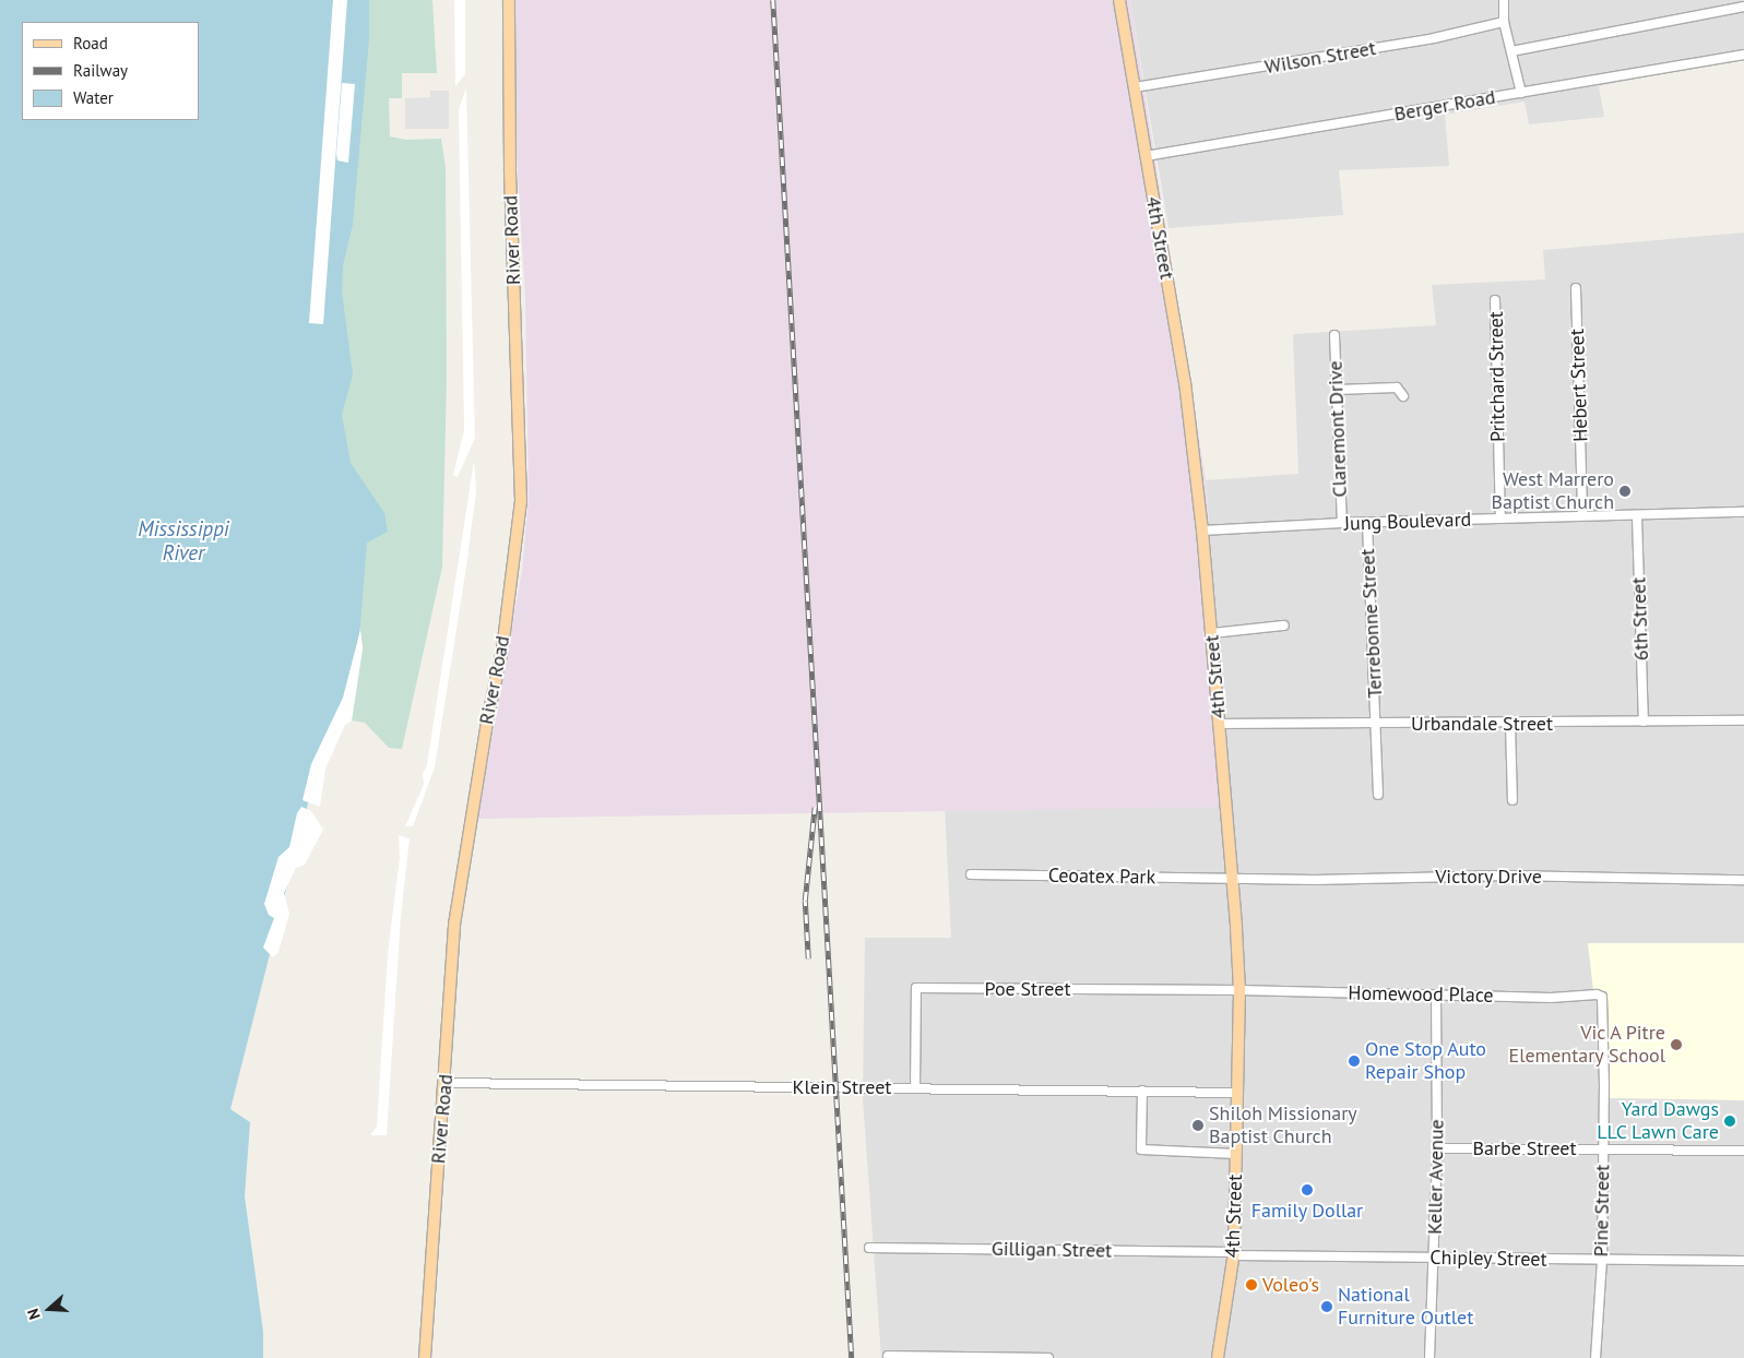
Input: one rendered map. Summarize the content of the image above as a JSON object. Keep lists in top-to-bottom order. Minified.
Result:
{"streets":{"main road":["4th Street","River Road"],"street":["Wilson Street","Berger Road","Pritchard Street","Hebert Street","Claremont Drive","Jung Boulevard","6th Street","Terrebonne Street","Urbandale Street","Ceoatex Park","Victory Drive","Poe Street","Homewood Place","Klein Street","Barbe Street","Keller Avenue","Pine Street","Gilligan Street","Chipley Street"]},"crossings":[["Wilson Street","4th Street"],["Berger Road","4th Street"],["4th Street","Jung Boulevard"],["4th Street","Urbandale Street"],["4th Street","Ceoatex Park"],["4th Street","Victory Drive"],["4th Street","Poe Street"],["4th Street","Homewood Place"],["4th Street","Klein Street"],["4th Street","Gilligan Street"],["4th Street","Chipley Street"],["River Road","Klein Street"],["Pritchard Street","Jung Boulevard"],["Hebert Street","Jung Boulevard"],["Claremont Drive","Jung Boulevard"],["Jung Boulevard","6th Street"],["Jung Boulevard","Terrebonne Street"],["6th Street","Urbandale Street"],["Terrebonne Street","Urbandale Street"],["Ceoatex Park","Victory Drive"],["Poe Street","Homewood Place"],["Poe Street","Klein Street"],["Homewood Place","Keller Avenue"],["Homewood Place","Pine Street"],["Barbe Street","Keller Avenue"],["Barbe Street","Pine Street"],["Keller Avenue","Chipley Street"],["Pine Street","Chipley Street"],["Gilligan Street","Chipley Street"]],"water":["Mississippi River"],"places":["West Marrero Baptist Church","Vic A Pitre Elementary School","One Stop Auto Repair Shop","Yard Dawgs LLC Lawn Care","Shiloh Missionary Baptist Church","Family Dollar","Voleo's","National Furniture Outlet"],"legend":["Road","Railway","Water"],"north":"left"}
